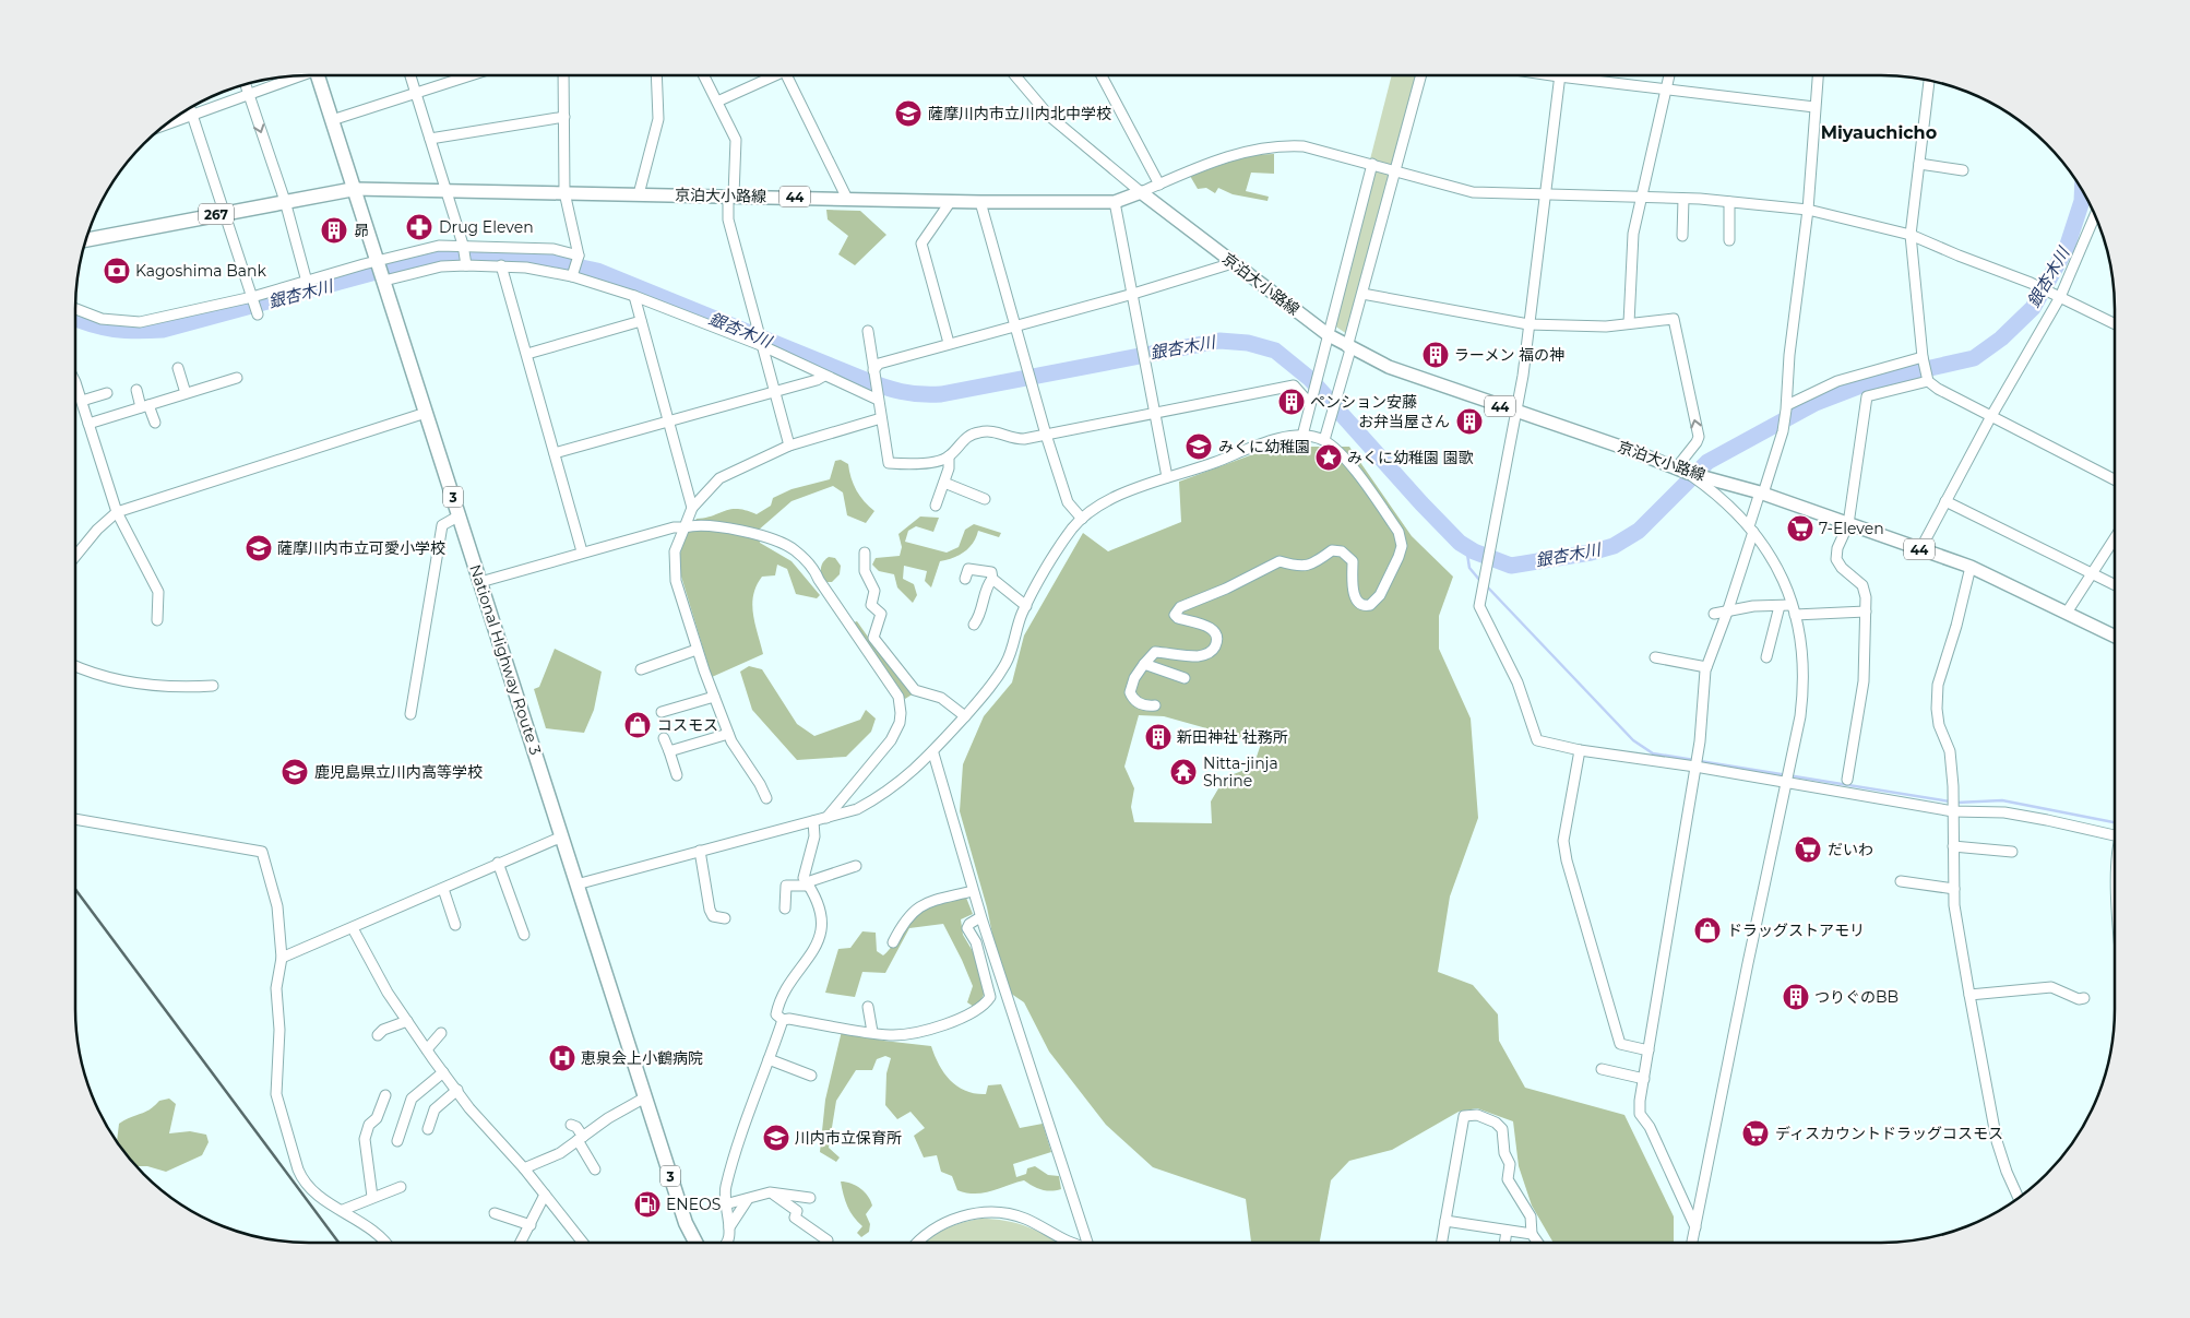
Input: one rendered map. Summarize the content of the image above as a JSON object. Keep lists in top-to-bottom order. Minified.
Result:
{"streets":{"highway":["267","3","National Highway Route 3"],"main road":["京泊大小路線","44"]},"crossings":[["京泊大小路線","267"],["京泊大小路線","National Highway Route 3"],["267","National Highway Route 3"]],"districts":["Miyauchicho"],"water":["銀杏木川"],"places":{"school or university":["薩摩川内市立川内北中学校","みくに幼稚園","薩摩川内市立可愛小学校","鹿児島県立川内高等学校","川内市立保育所"],"pharmacy":["Drug Eleven"],"building":["昴","ラーメン 福の神","ペンション安藤","お弁当屋さん","新田神社 社務所","つりぐのBB"],"bank":["Kagoshima Bank"],"place":["みくに幼稚園 園歌"],"supermarket":["7-Eleven","だいわ","ディスカウントドラッグコスモス"],"shop":["コスモス","ドラッグストアモリ"],"temple":["Nitta-jinja Shrine"],"hospital":["恵泉会上小鶴病院"],"fuel station":["ENEOS"]}}
